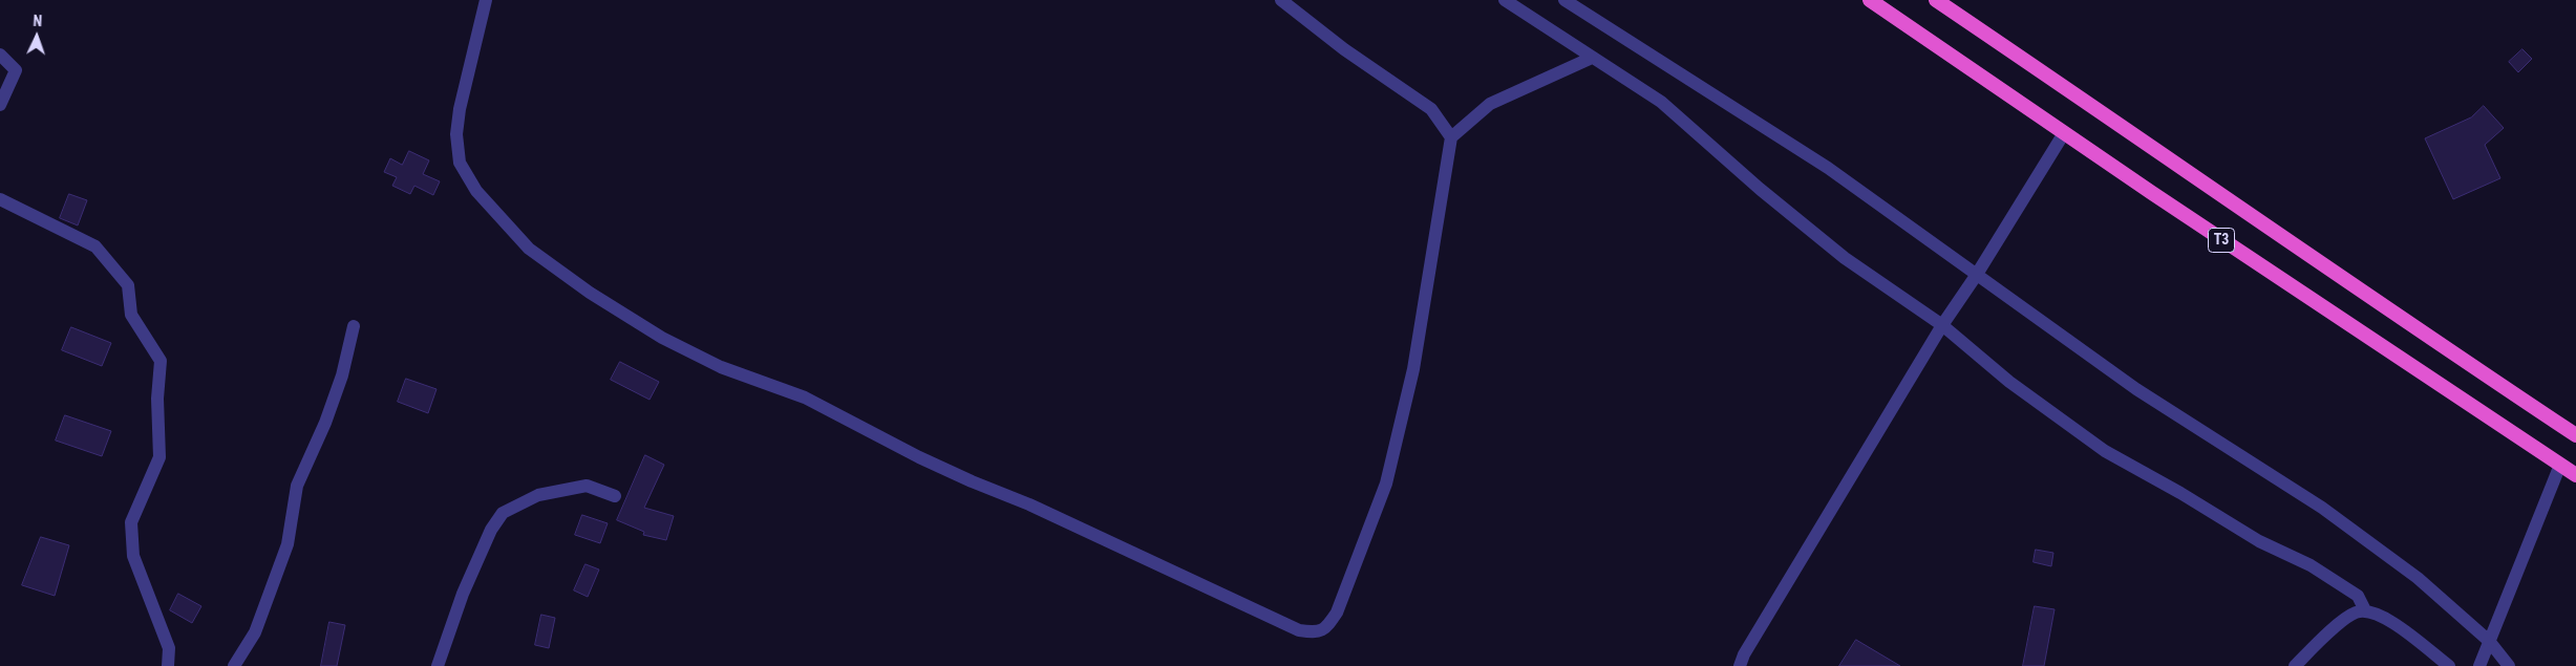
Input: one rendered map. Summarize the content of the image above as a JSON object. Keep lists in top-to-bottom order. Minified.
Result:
{"streets":{"highway":["T3"]},"north":"top"}
